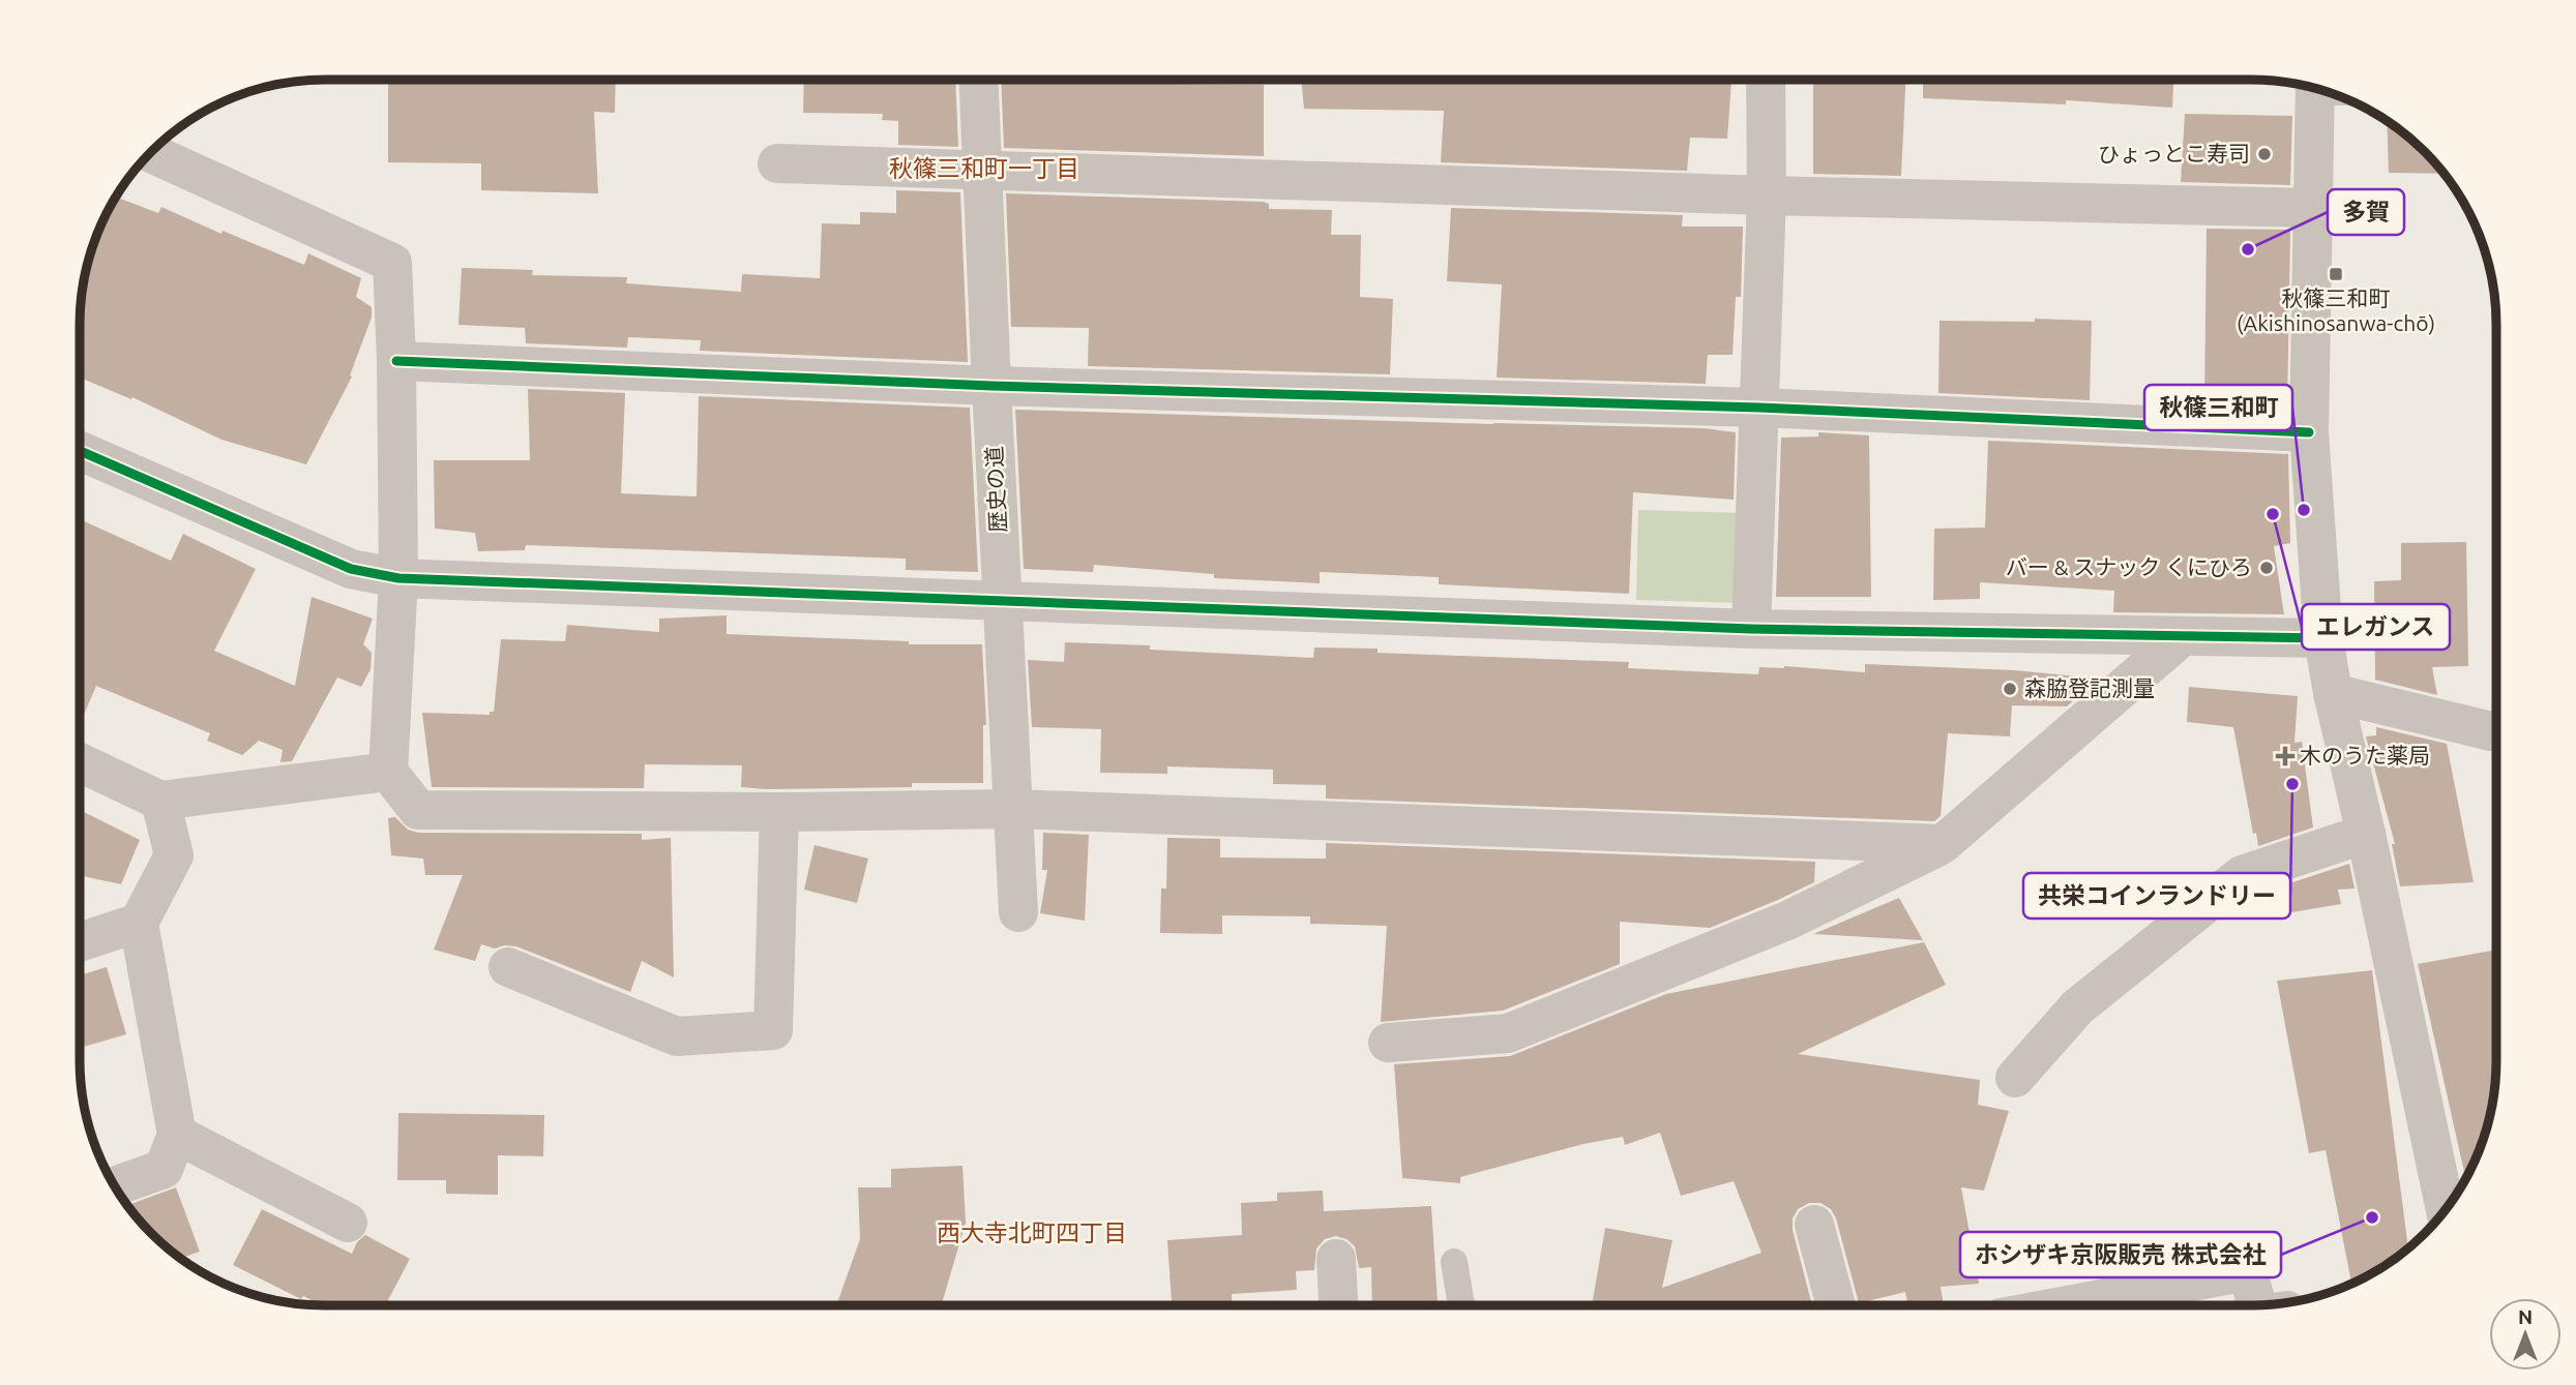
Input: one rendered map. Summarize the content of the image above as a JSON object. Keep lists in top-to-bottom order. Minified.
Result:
{"streets":{"street":["歴史の道"]},"districts":["秋篠三和町一丁目","西大寺北町四丁目"],"places":{"other":["ひょっとこ寿司","多賀","秋篠三和町","エレガンス","バー & スナック くにひろ","森脇登記測量","共栄コインランドリー","ホシザキ京阪販売 株式会社"],"transit":["秋篠三和町 (Akishinosanwa-chō)"],"health":["木のうた薬局"]},"north":"top"}
